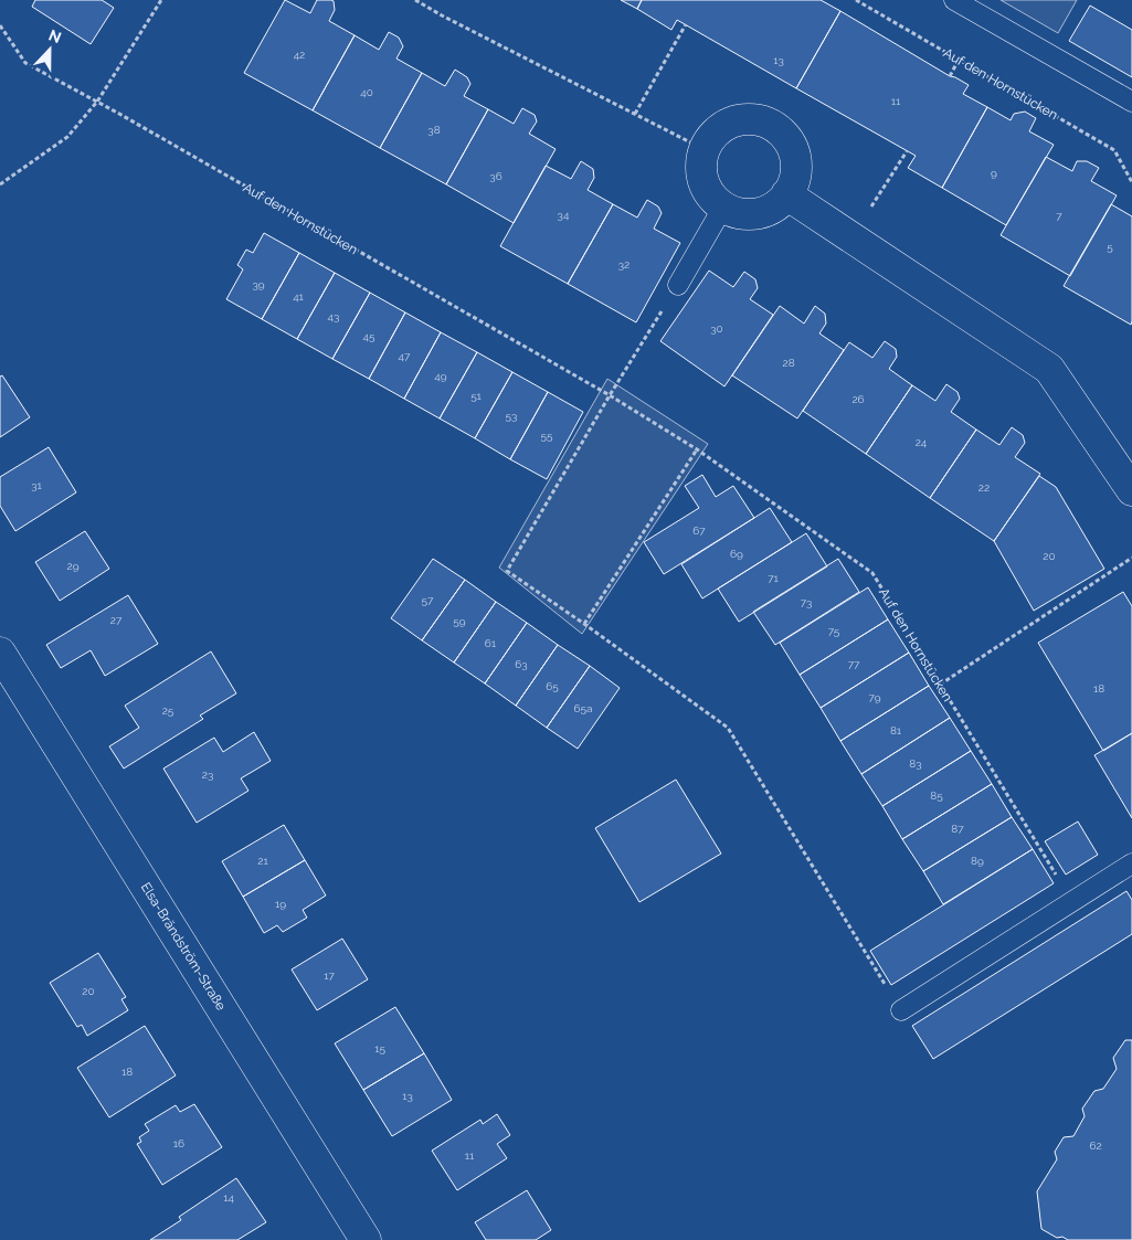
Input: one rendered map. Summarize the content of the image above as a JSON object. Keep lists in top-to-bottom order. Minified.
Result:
{"streets":{"street":["Elsa-Brändström-Straße"],"path":["Auf den Hornstücken"]},"house_numbers":["42","13","40","11","38","9","36","34","7","5","32","39","41","43","30","45","47","28","49","51","26","53","55","24","31","22","67","69","20","29","71","57","73","27","59","75","61","63","77","65","18","79","65a","25","81","83","23","85","87","21","89","19","17","20","15","18","13","16","62","11","14"],"north":"top"}
